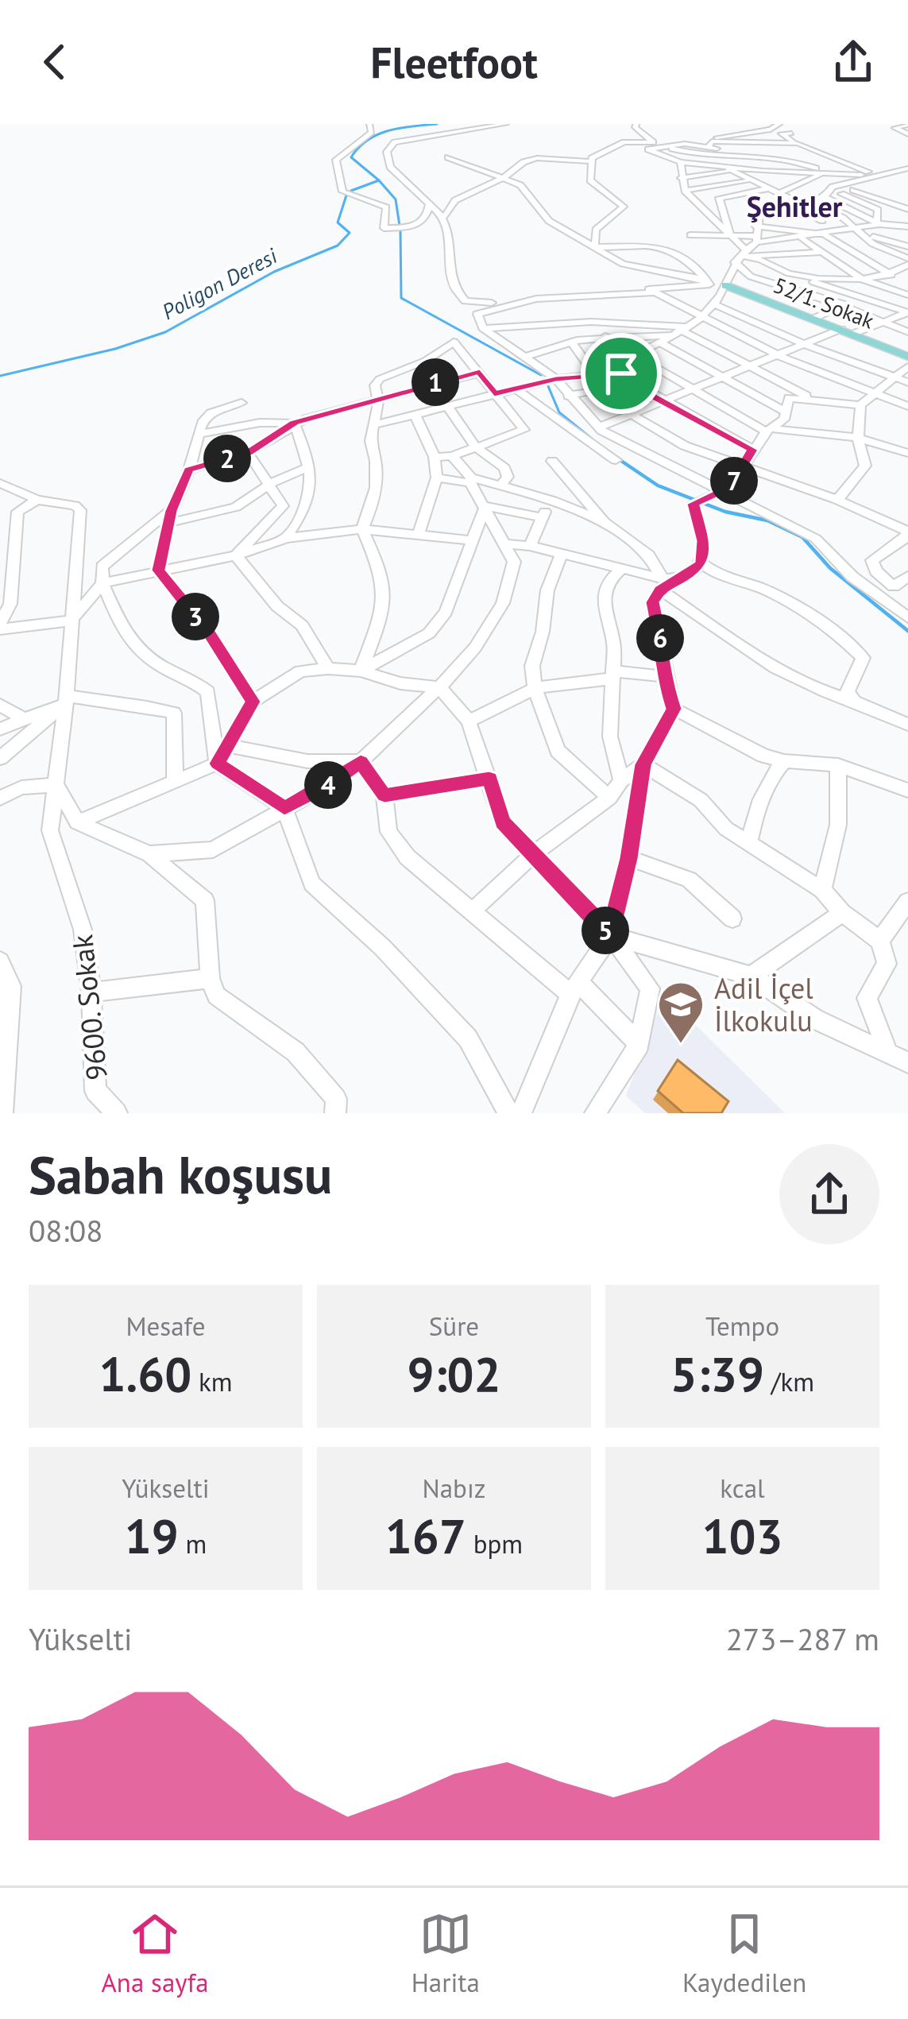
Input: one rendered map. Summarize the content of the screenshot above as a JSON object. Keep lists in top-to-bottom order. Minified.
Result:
{"streets":{"main road":["52/1. Sokak"],"street":["9600. Sokak"]},"districts":["Şehitler"],"water":["Poligon Deresi"],"places":{"school or university":["Adil İçel İlkokulu"]},"page":{"header":"Fleetfoot","pins":["1","2","7","3","6","4","5"],"heading":["Sabah koşusu","08:08"],"stats":[["Mesafe","1.60 km"],["Süre","9:02"],["Tempo","5:39 /km"],["Yükselti","19 m"],["Nabız","167 bpm"],["kcal","103"]],"chart":["Yükselti","273–287 m"],"tabs":["Ana sayfa","Harita","Kaydedilen"]}}
